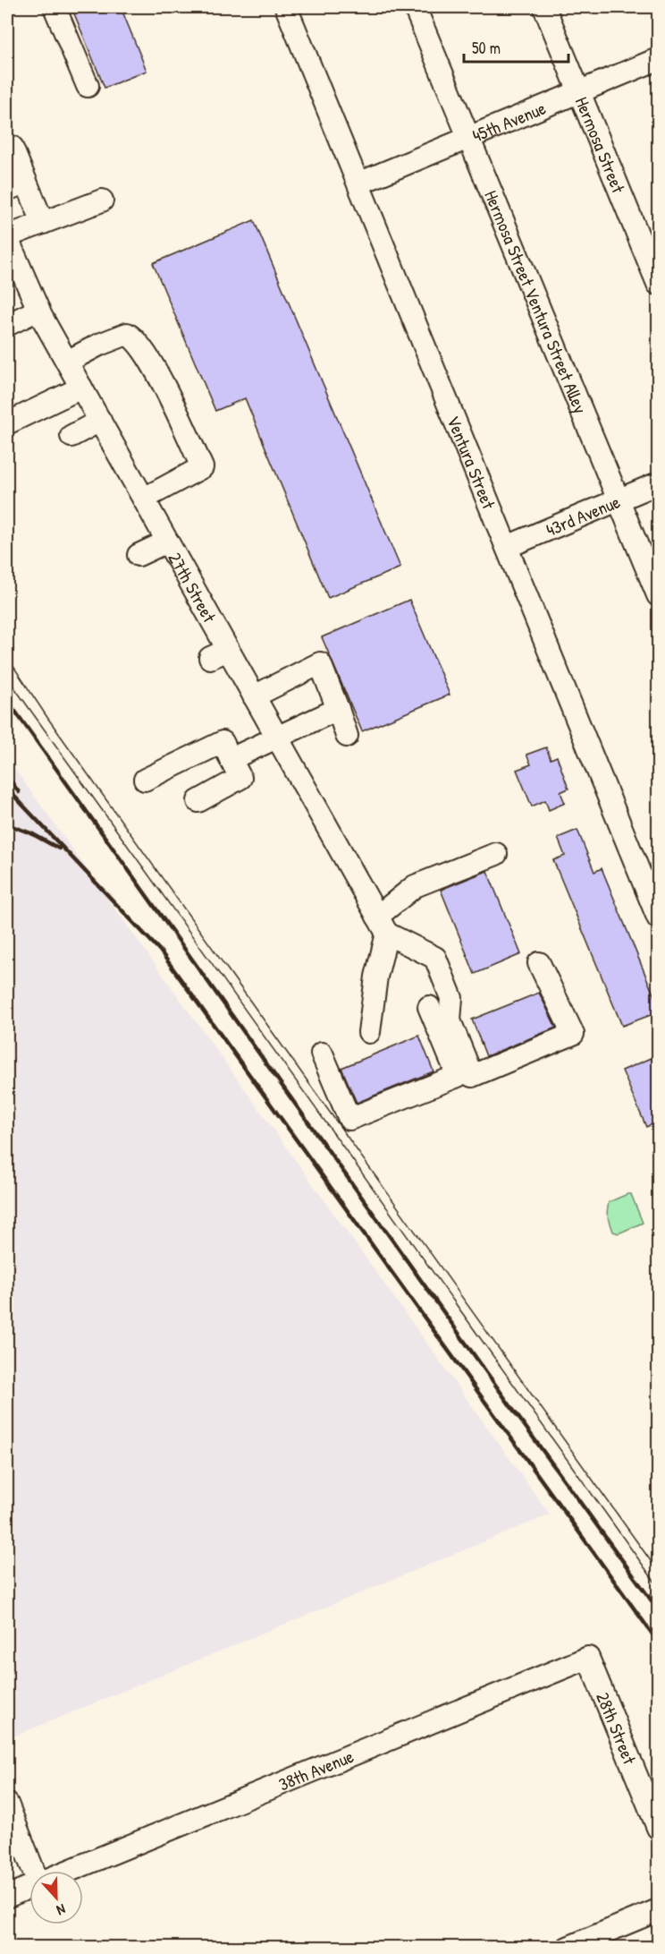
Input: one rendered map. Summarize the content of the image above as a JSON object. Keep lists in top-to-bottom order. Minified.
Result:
{"streets":{"street":["45th Avenue","Hermosa Street","Hermosa Street Ventura Street Alley","Ventura Street","43rd Avenue","27th Street","28th Street","38th Avenue"]},"crossings":[["45th Avenue","Hermosa Street"],["45th Avenue","Hermosa Street Ventura Street Alley"],["45th Avenue","Ventura Street"],["Hermosa Street Ventura Street Alley","43rd Avenue"],["Ventura Street","43rd Avenue"],["28th Street","38th Avenue"]],"scale_bar":"50 m","north":"bottom"}
